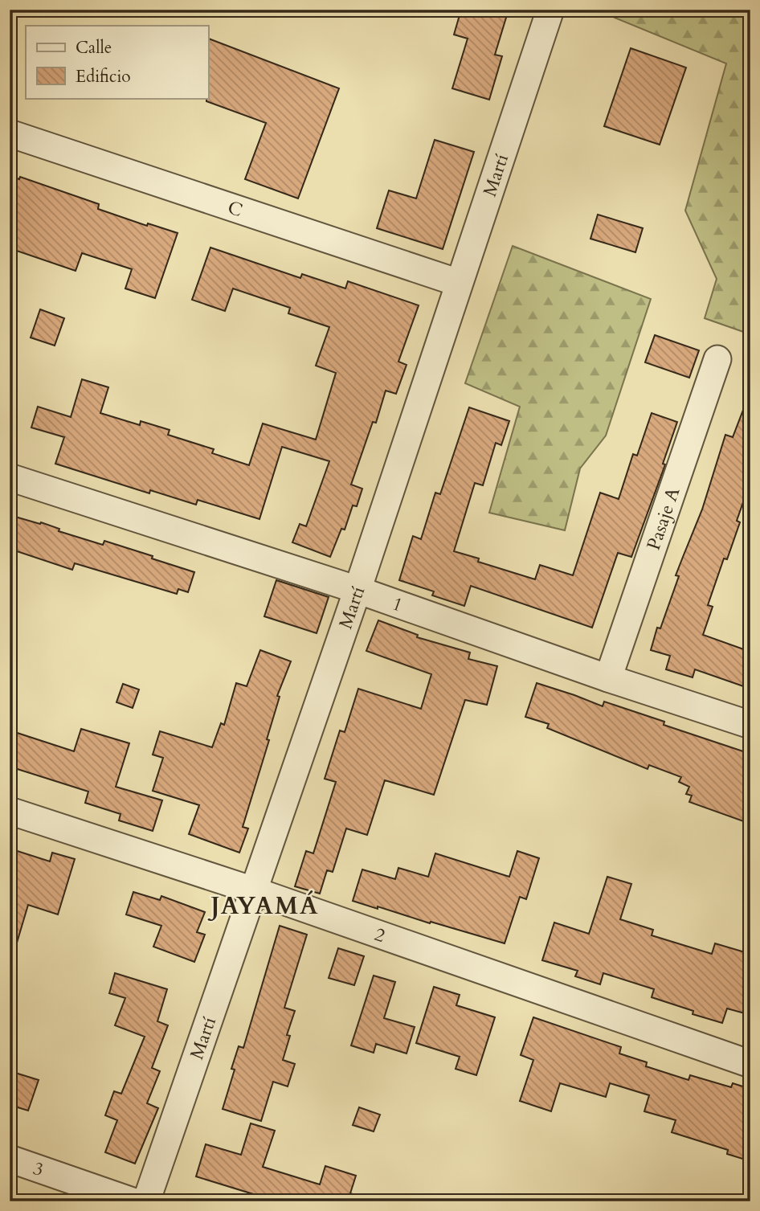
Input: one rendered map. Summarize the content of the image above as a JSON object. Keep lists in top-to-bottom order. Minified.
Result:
{"streets":{"street":["Martí","C","Pasaje A","1","2","3"]},"crossings":[["Martí","C"],["Martí","1"],["Martí","2"],["Pasaje A","1"]],"districts":["JAYAMÁ"],"legend":["Calle","Edificio"]}
